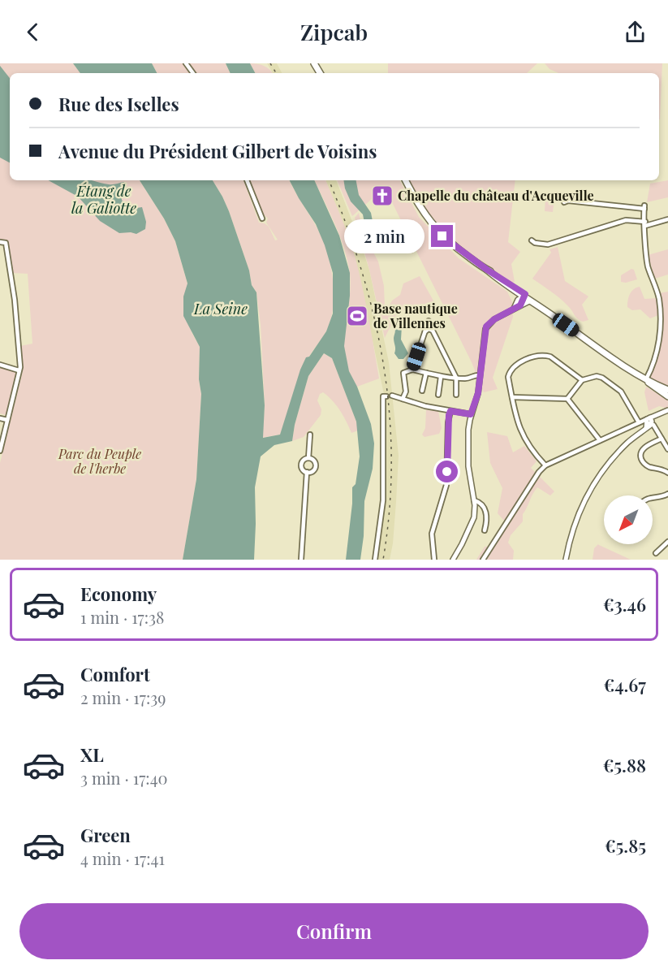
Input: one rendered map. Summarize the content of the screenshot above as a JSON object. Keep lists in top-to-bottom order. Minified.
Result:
{"water":["Étang de la Galiotte","La Seine"],"parks":["Parc du Peuple de l'herbe"],"places":{"church":["Chapelle du château d'Acqueville"],"sports":["Base nautique de Villennes"]},"north":"bottom left","page":{"header":"Zipcab","banner":["Rue des Iselles","Avenue du Président Gilbert de Voisins"],"bubble":"2 min","list":[{"name":"Economy","note":"1 min · 17:38","value":"€3.46"},{"name":"Comfort","note":"2 min · 17:39","value":"€4.67"},{"name":"XL","note":"3 min · 17:40","value":"€5.88"},{"name":"Green","note":"4 min · 17:41","value":"€5.85"}],"buttons":"Confirm"}}
